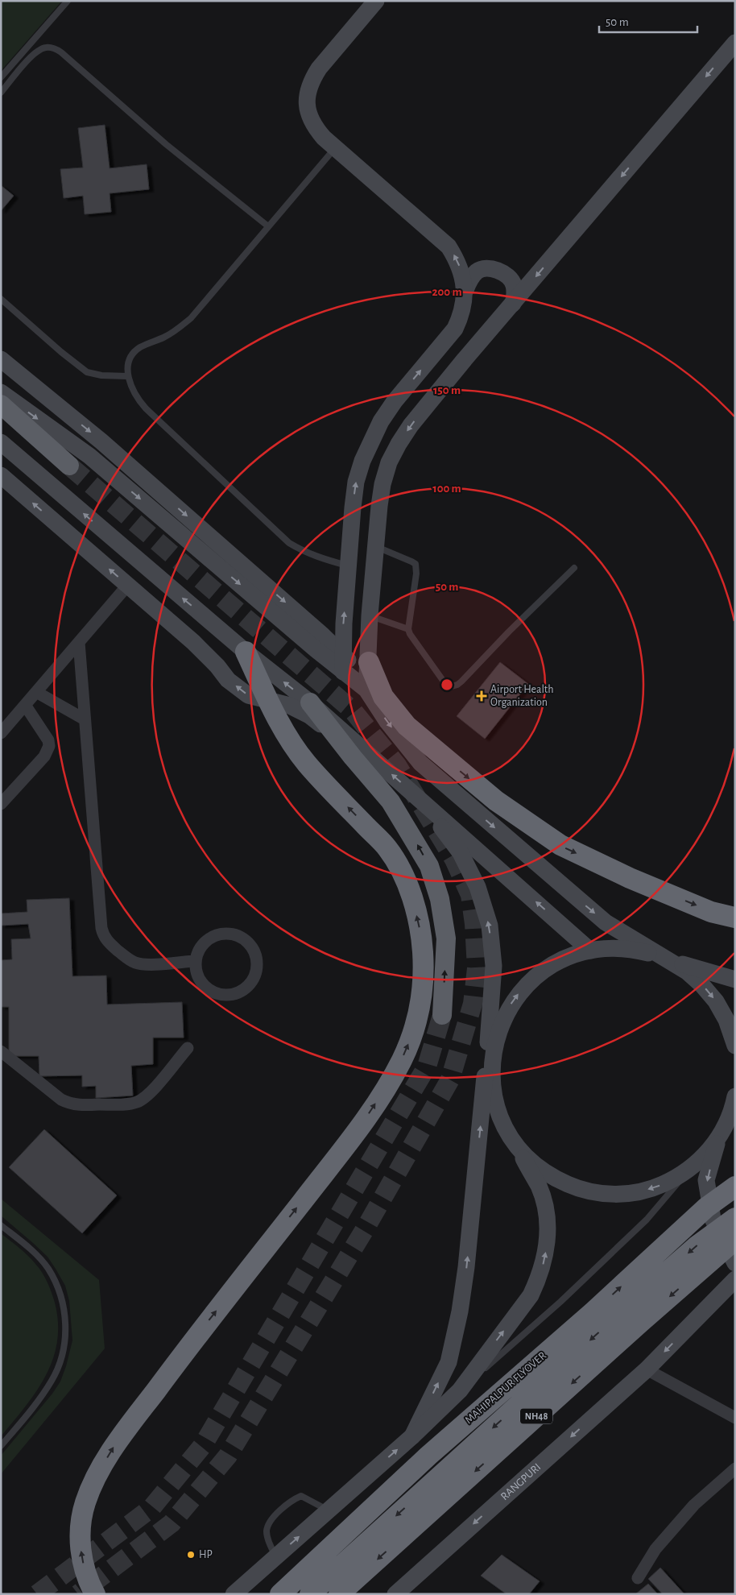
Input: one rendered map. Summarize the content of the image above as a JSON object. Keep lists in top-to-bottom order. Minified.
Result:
{"streets":{"highway":["MAHIPALPUR FLYOVER","NH48"],"main road":["RANGPURI"]},"places":{"health":["Airport Health Organization"],"other":["HP"]},"scale_bar":"50 m","rings":["200 m","150 m","100 m","50 m"]}
